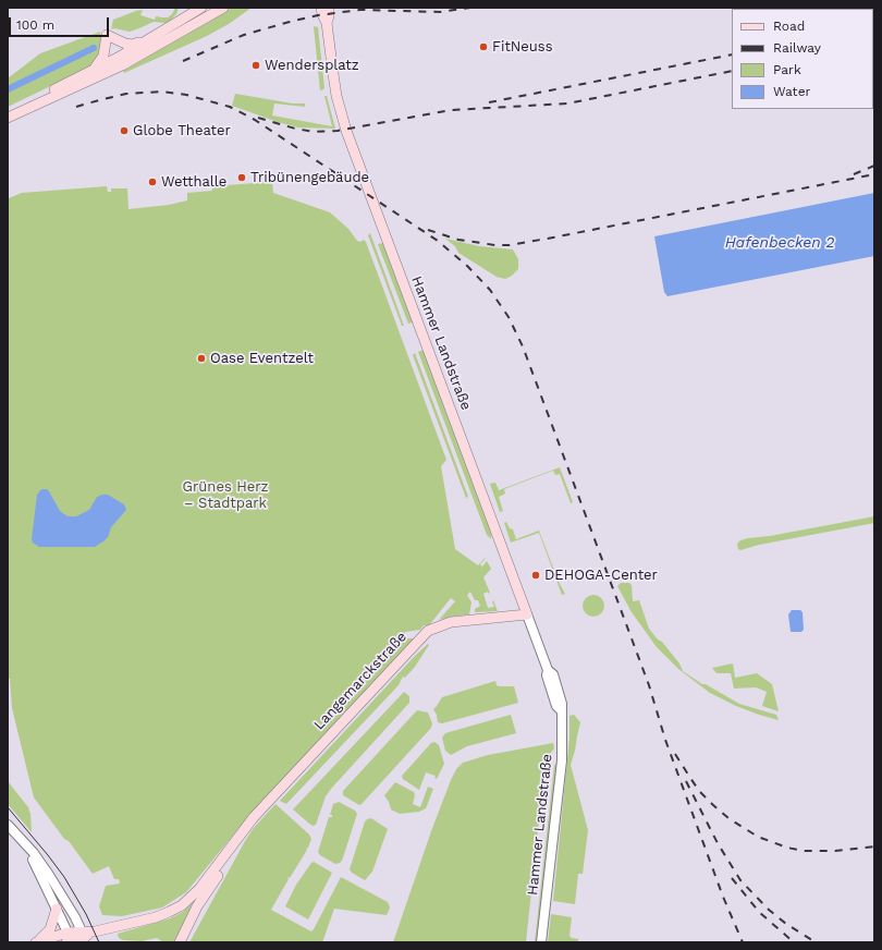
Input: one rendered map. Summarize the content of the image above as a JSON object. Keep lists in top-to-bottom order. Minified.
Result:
{"streets":{"main road":["Hammer Landstraße","Langemarckstraße"]},"crossings":[["Hammer Landstraße","Langemarckstraße"]],"water":["Hafenbecken 2"],"parks":["Grünes Herz – Stadtpark"],"places":["FitNeuss","Wendersplatz","Globe Theater","Tribünengebäude","Wetthalle","Oase Eventzelt","DEHOGA-Center"],"legend":["Road","Railway","Park","Water"],"scale_bar":"100 m"}
